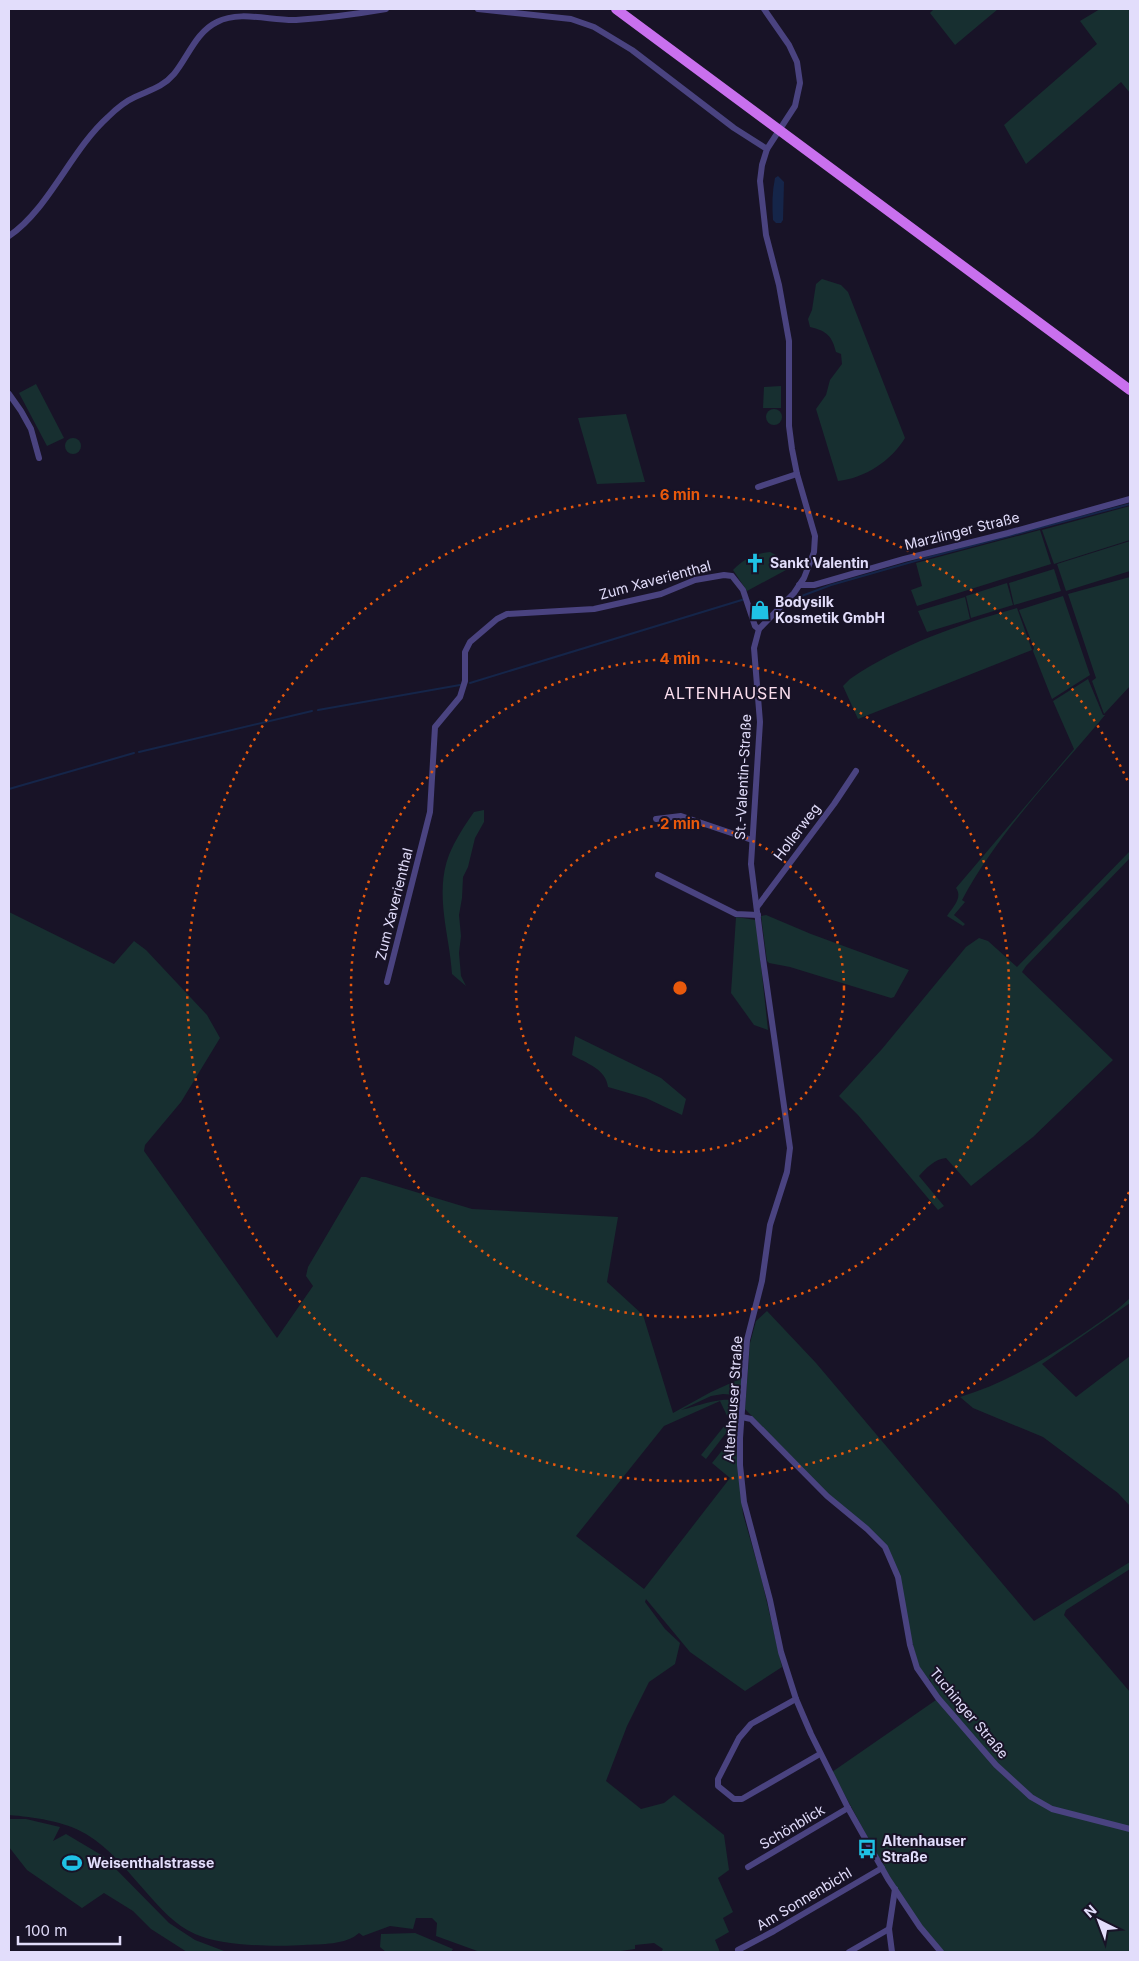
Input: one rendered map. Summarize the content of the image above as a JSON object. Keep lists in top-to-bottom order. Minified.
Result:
{"streets":{"street":["Marzlinger Straße","Zum Xaverienthal","St.-Valentin-Straße","Hollerweg","Altenhauser Straße","Tuchinger Straße","Schönblick","Am Sonnenbichl"]},"crossings":[["Zum Xaverienthal","St.-Valentin-Straße"],["St.-Valentin-Straße","Hollerweg"],["St.-Valentin-Straße","Altenhauser Straße"],["Altenhauser Straße","Tuchinger Straße"],["Altenhauser Straße","Schönblick"],["Altenhauser Straße","Am Sonnenbichl"]],"districts":["ALTENHAUSEN"],"places":{"church":["Sankt Valentin"],"shop":["Bodysilk Kosmetik GmbH"],"bus stop":["Altenhauser Straße"],"sports":["Weisenthalstrasse"]},"scale_bar":"100 m","north":"top left","rings":["6 min","4 min","2 min"]}
